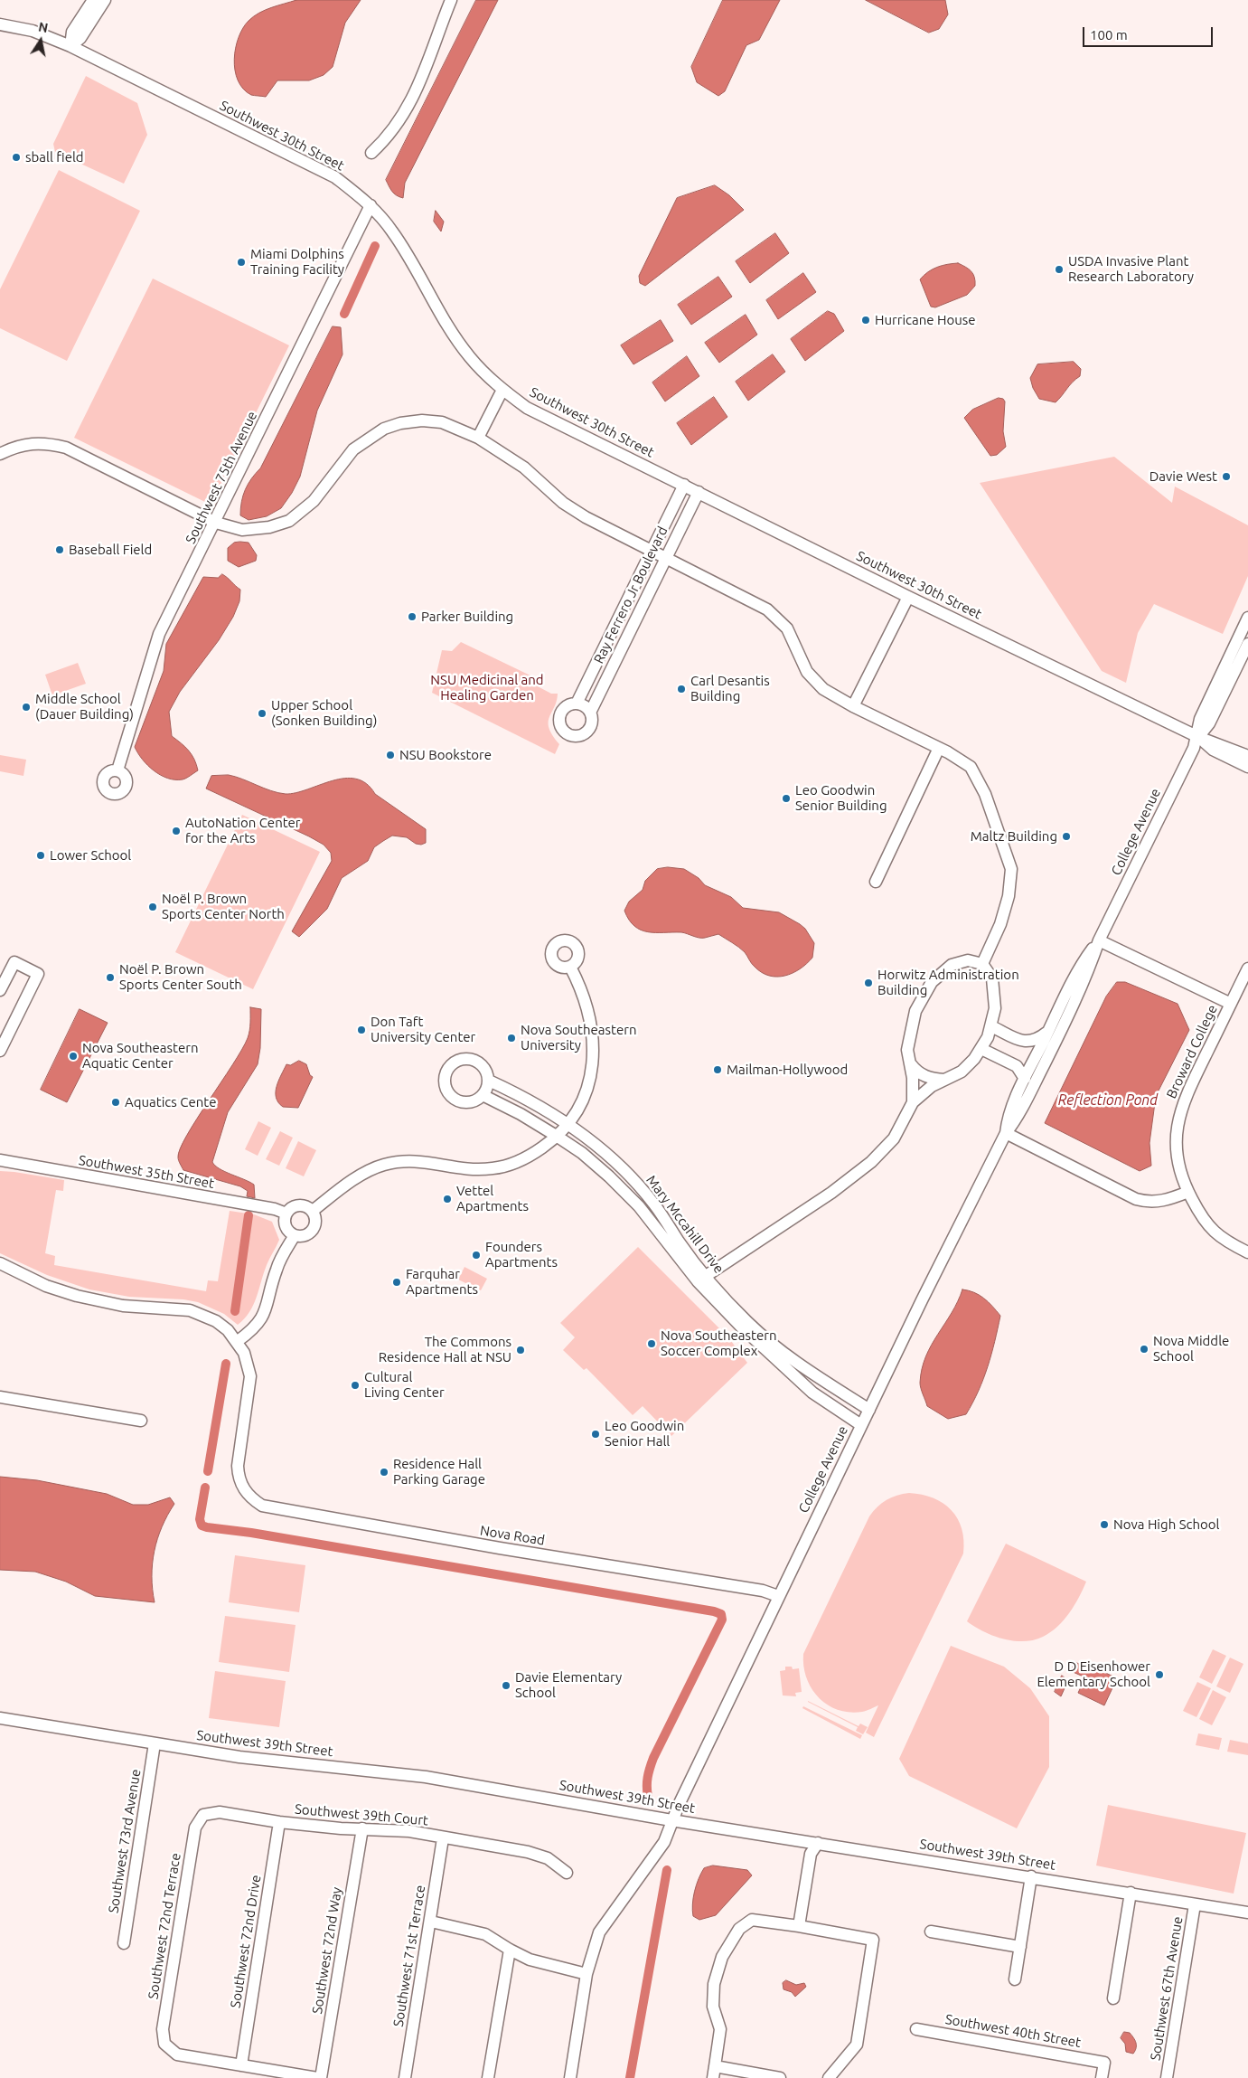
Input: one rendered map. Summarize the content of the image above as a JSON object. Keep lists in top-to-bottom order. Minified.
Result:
{"streets":{"street":["Southwest 30th Street","Southwest 75th Avenue","Ray Ferrero Jr Boulevard","College Avenue","Broward College","Southwest 35th Street","Mary Mccahill Drive","Nova Road","Southwest 39th Street","Southwest 39th Court","Southwest 73rd Avenue","Southwest 72nd Terrace","Southwest 72nd Drive","Southwest 72nd Way","Southwest 71st Terrace","Southwest 67th Avenue","Southwest 40th Street"]},"crossings":[["Southwest 30th Street","Southwest 75th Avenue"],["Southwest 30th Street","Ray Ferrero Jr Boulevard"],["Southwest 30th Street","College Avenue"],["College Avenue","Broward College"],["College Avenue","Mary Mccahill Drive"],["College Avenue","Nova Road"],["College Avenue","Southwest 39th Street"],["Southwest 39th Street","Southwest 73rd Avenue"],["Southwest 39th Street","Southwest 67th Avenue"],["Southwest 39th Court","Southwest 72nd Terrace"],["Southwest 39th Court","Southwest 72nd Drive"],["Southwest 39th Court","Southwest 72nd Way"],["Southwest 39th Court","Southwest 71st Terrace"],["Southwest 72nd Terrace","Southwest 72nd Drive"]],"water":["Reflection Pond"],"parks":["NSU Medicinal and Healing Garden"],"places":["sball field","Miami Dolphins Training Facility","USDA Invasive Plant Research Laboratory","Hurricane House","Davie West","Baseball Field","Parker Building","Carl Desantis Building","Middle School (Dauer Building)","Upper School (Sonken Building)","NSU Bookstore","Leo Goodwin Senior Building","AutoNation Center for the Arts","Maltz Building","Lower School","Noël P. Brown Sports Center North","Noël P. Brown Sports Center South","Horwitz Administration Building","Don Taft University Center","Nova Southeastern University","Nova Southeastern Aquatic Center","Mailman-Hollywood","Aquatics Cente","Vettel Apartments","Founders Apartments","Farquhar Apartments","Nova Southeastern Soccer Complex","Nova Middle School","The Commons Residence Hall at NSU","Cultural Living Center","Leo Goodwin Senior Hall","Residence Hall Parking Garage","Nova High School","D D Eisenhower Elementary School","Davie Elementary School"],"scale_bar":"100 m","north":"top"}
